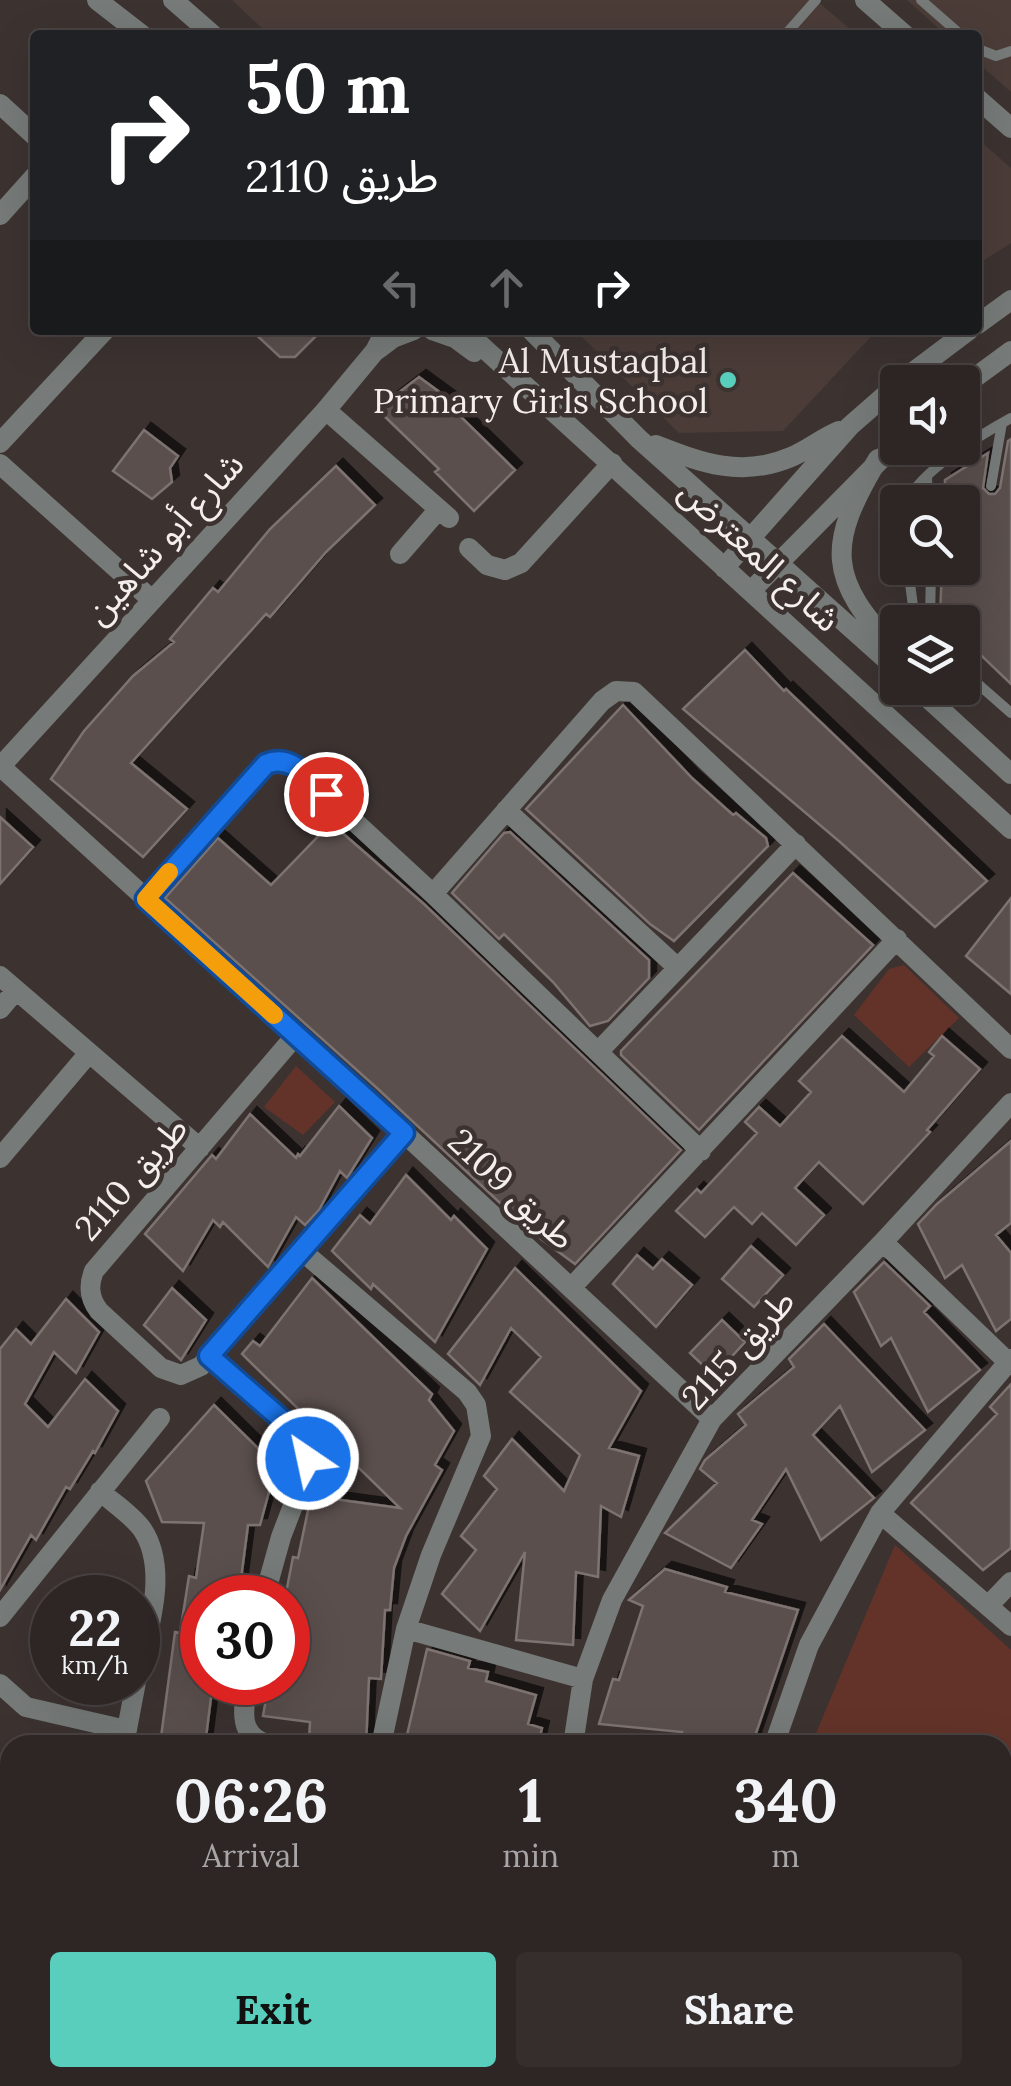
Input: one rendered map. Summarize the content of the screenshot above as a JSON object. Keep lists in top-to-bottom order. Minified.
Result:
{"streets":{"street":["شارع أبو شاهين","شارع المعترض","طريق 2110","طريق 2109","طريق 2115"]},"crossings":[["شارع أبو شاهين","طريق 2109"],["طريق 2110","طريق 2109"],["طريق 2109","طريق 2115"]],"places":["Al Mustaqbal Primary Girls School"],"page":{"turn":["50 m","طريق 2110"],"speed":"22 km/h","limit":"30","eta":["06:26","Arrival","1","min","340","m"],"buttons":["Exit","Share"]}}
